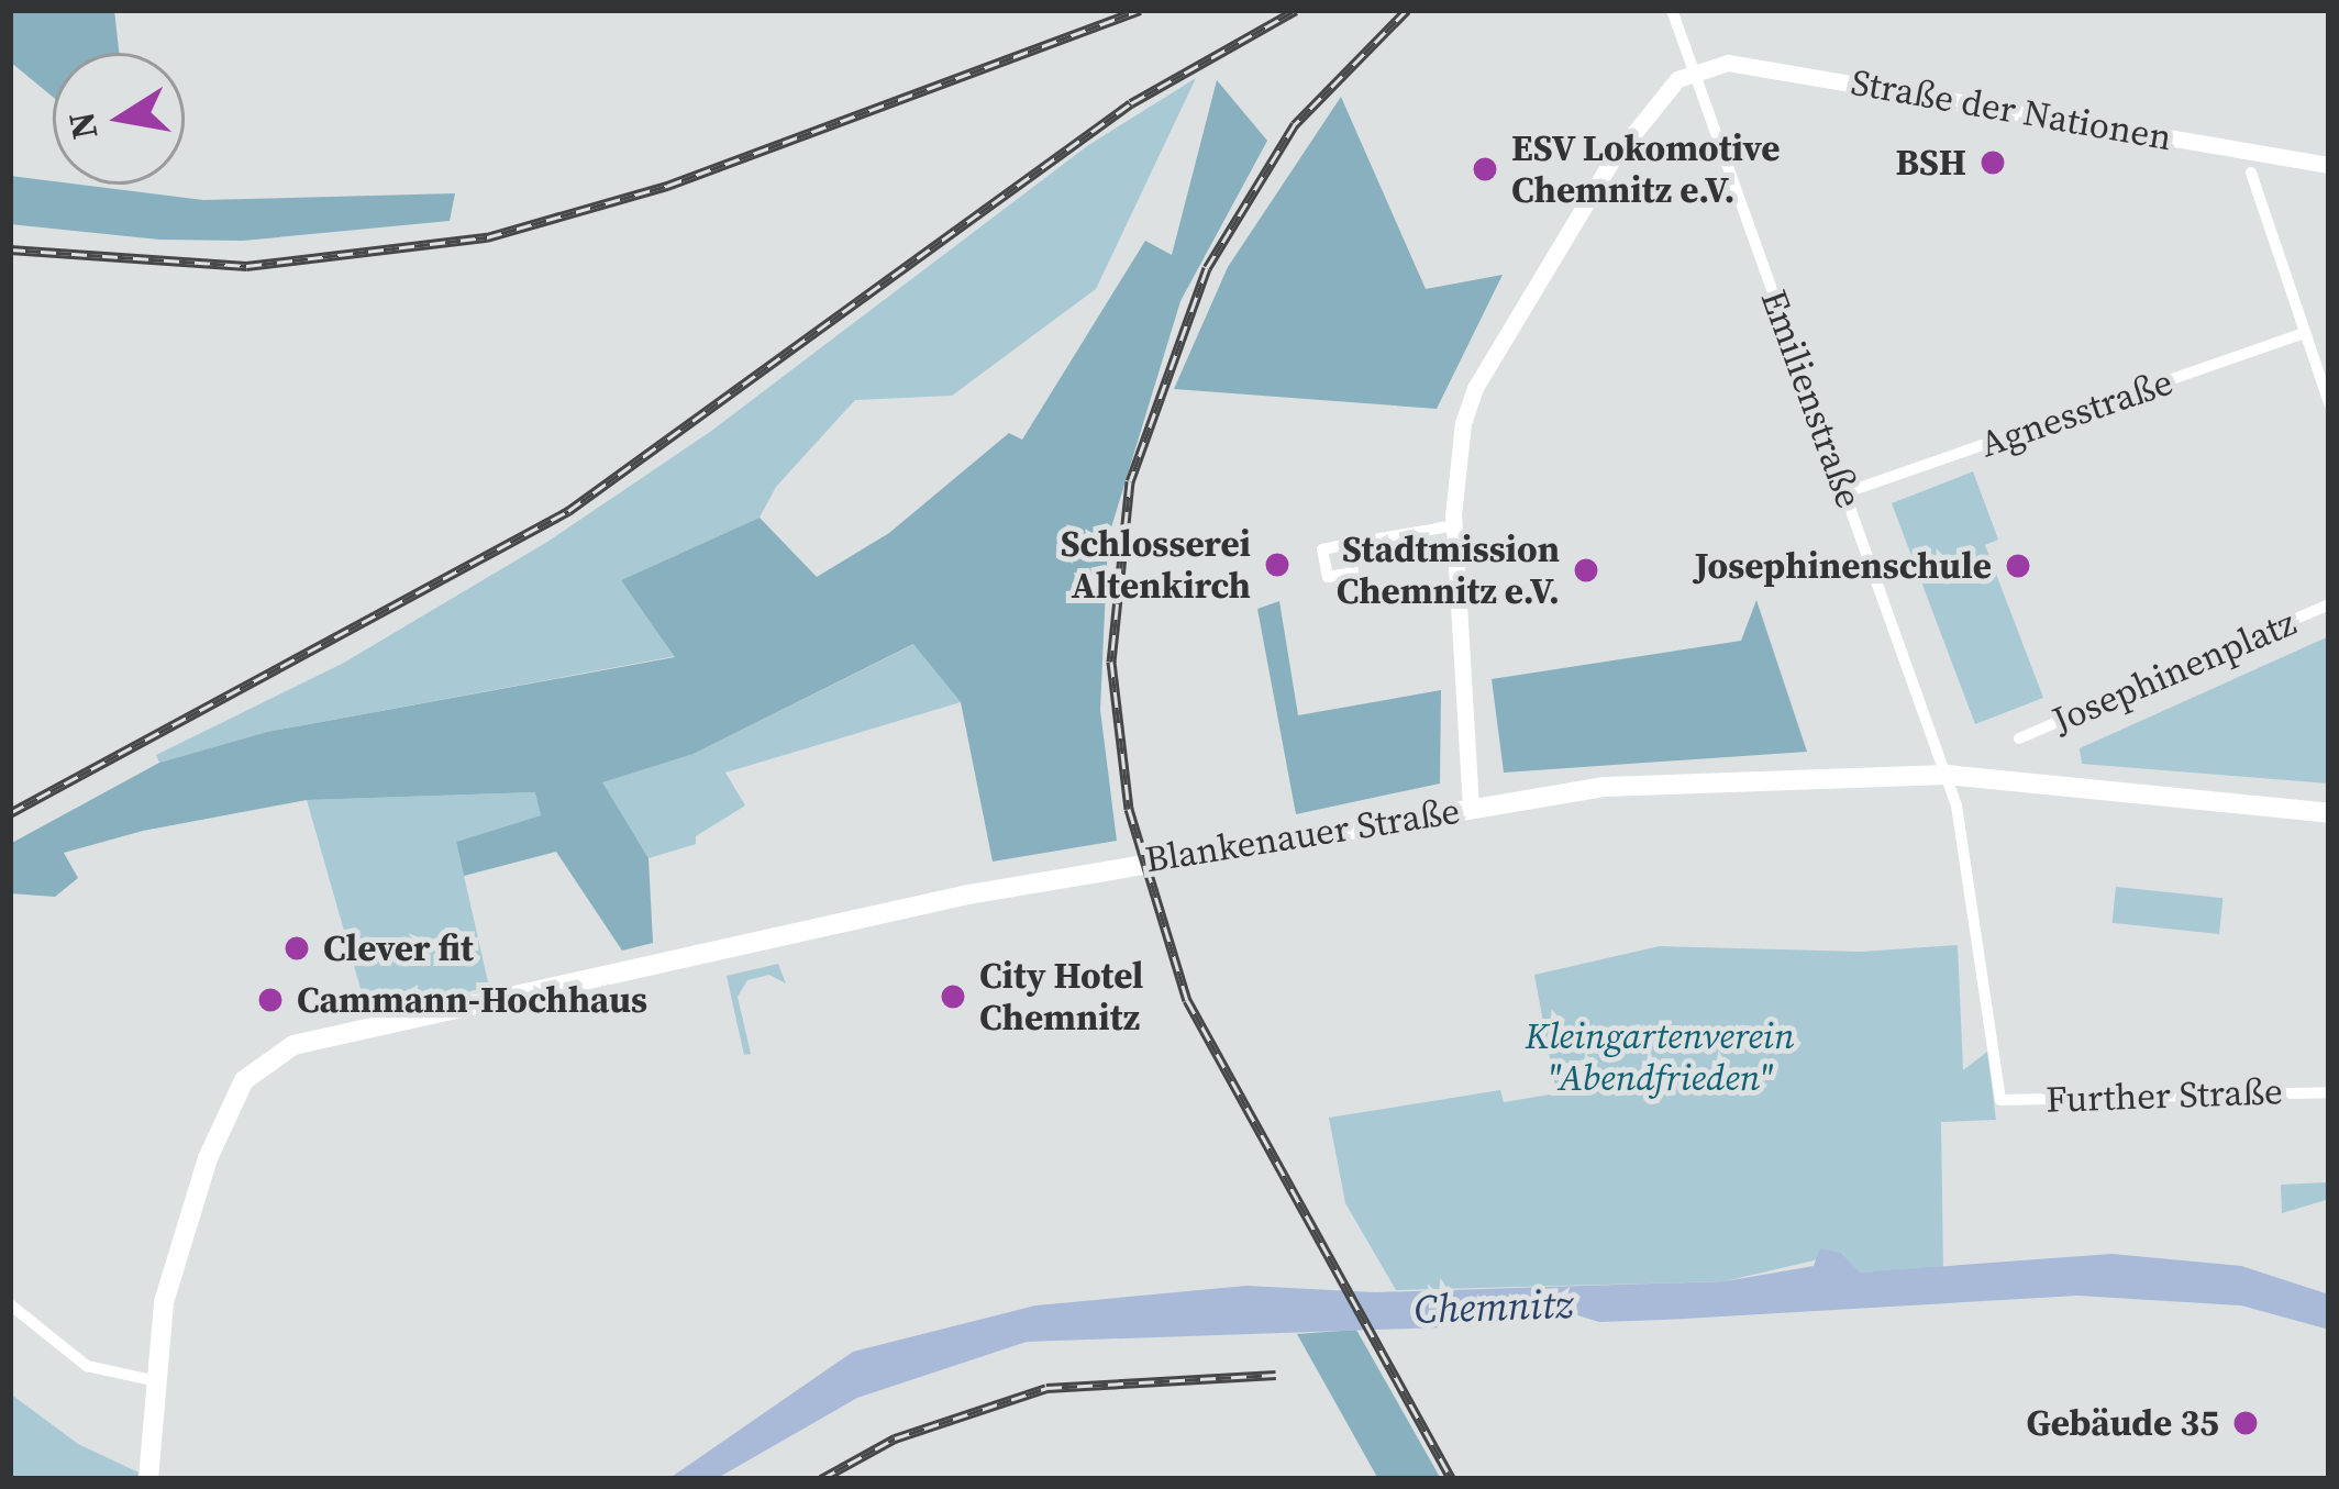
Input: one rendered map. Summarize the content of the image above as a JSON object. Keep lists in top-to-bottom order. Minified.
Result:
{"streets":{"main road":["Straße der Nationen","Blankenauer Straße"],"street":["Emilienstraße","Agnesstraße","Josephinenplatz","Further Straße"]},"crossings":[["Straße der Nationen","Emilienstraße"],["Emilienstraße","Agnesstraße"],["Emilienstraße","Blankenauer Straße"],["Emilienstraße","Further Straße"]],"water":["Chemnitz"],"parks":["Kleingartenverein \"Abendfrieden\""],"places":["BSH","ESV Lokomotive Chemnitz e.V.","Schlosserei Altenkirch","Josephinenschule","Stadtmission Chemnitz e.V.","Clever fit","City Hotel Chemnitz","Cammann-Hochhaus","Gebäude 35"],"north":"left"}
